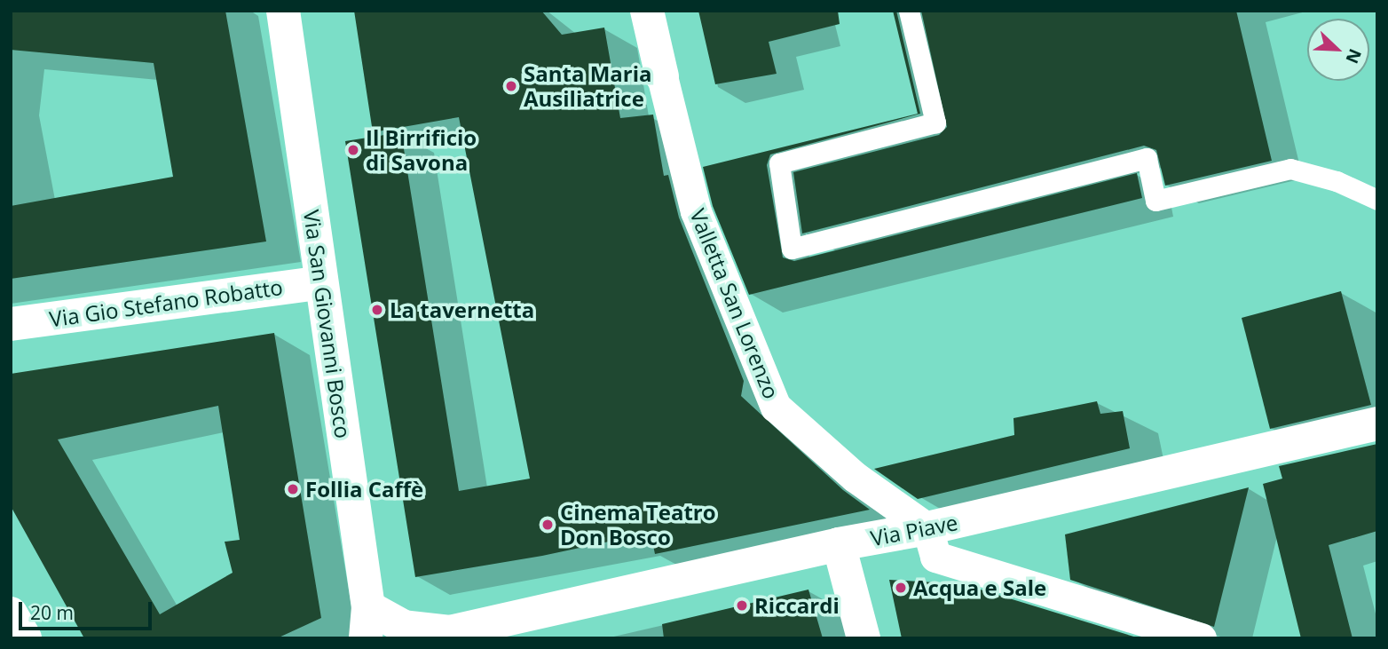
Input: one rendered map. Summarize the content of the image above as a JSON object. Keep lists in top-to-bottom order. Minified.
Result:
{"streets":{"street":["Via Gio Stefano Robatto","Valletta San Lorenzo","Via San Giovanni Bosco","Via Piave"]},"crossings":[["Via Gio Stefano Robatto","Via San Giovanni Bosco"],["Valletta San Lorenzo","Via Piave"],["Via San Giovanni Bosco","Via Piave"]],"places":["Santa Maria Ausiliatrice","Il Birrificio di Savona","La tavernetta","Follia Caffè","Cinema Teatro Don Bosco","Acqua e Sale","Riccardi"],"scale_bar":"20 m","north":"bottom right"}
